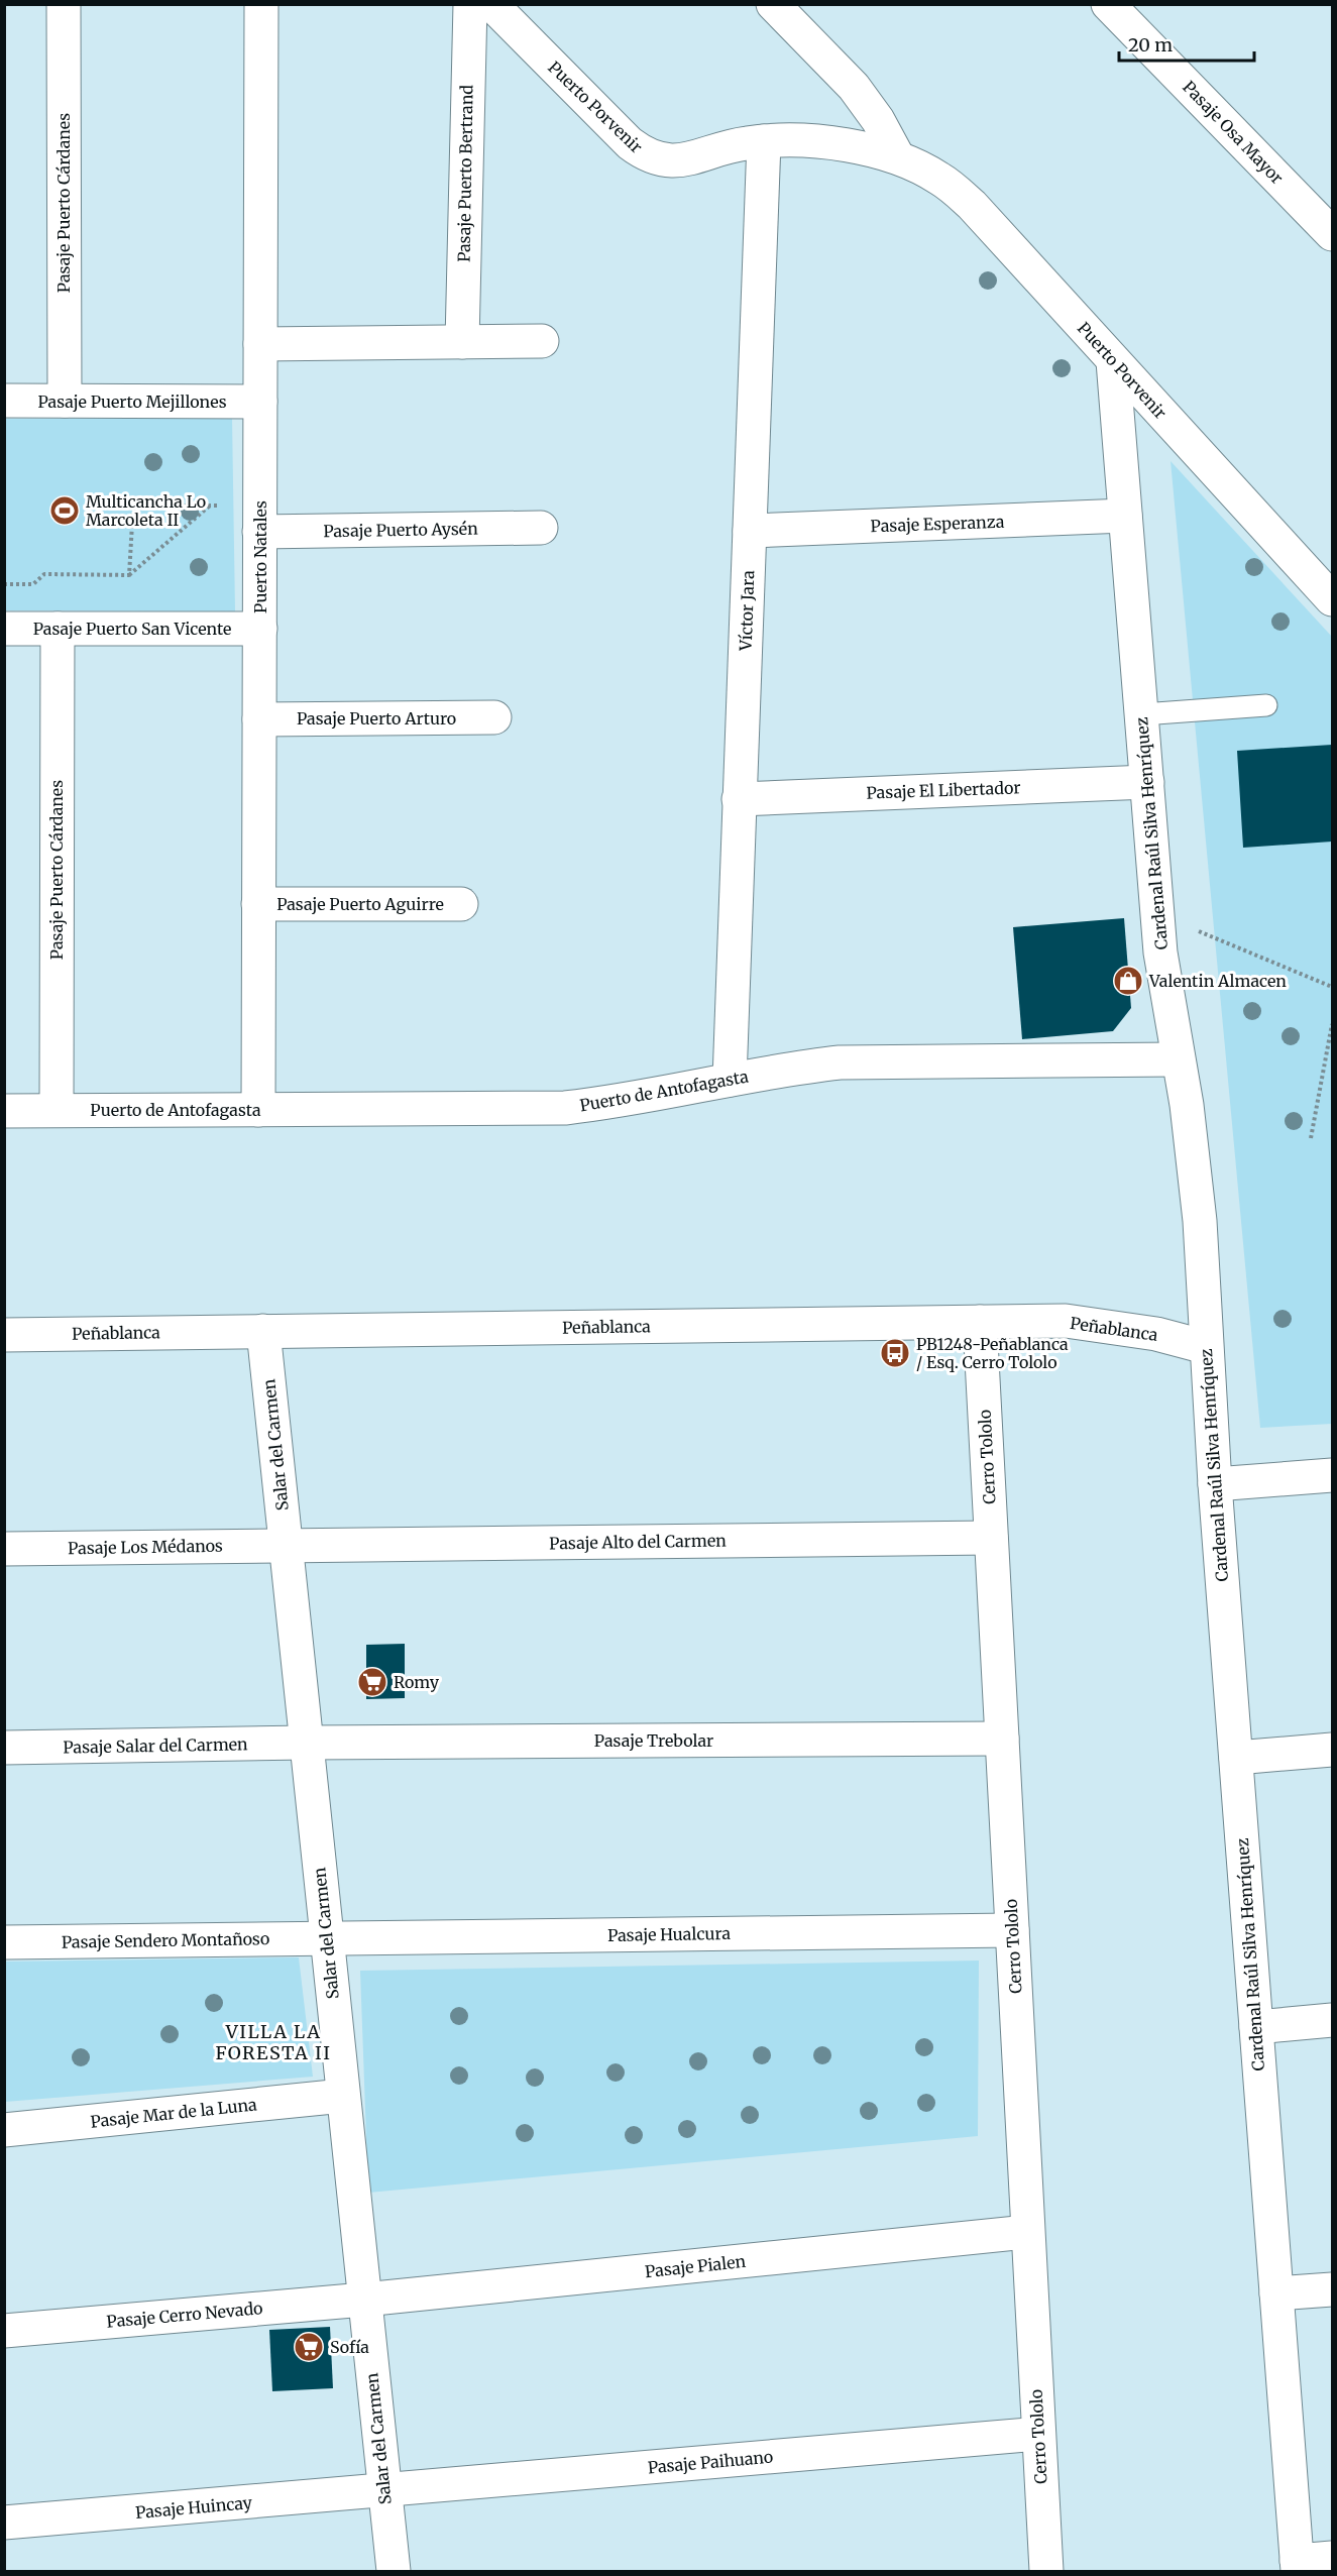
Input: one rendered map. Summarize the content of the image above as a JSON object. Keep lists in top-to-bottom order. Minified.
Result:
{"streets":{"street":["Puerto Porvenir","Pasaje Osa Mayor","Pasaje Puerto Bertrand","Pasaje Puerto Cárdanes","Pasaje Puerto Mejillones","Pasaje Esperanza","Pasaje Puerto Aysén","Puerto Natales","Víctor Jara","Pasaje Puerto San Vicente","Pasaje Puerto Arturo","Pasaje El Libertador","Cardenal Raúl Silva Henríquez","Pasaje Puerto Aguirre","Puerto de Antofagasta","Peñablanca","Salar del Carmen","Cerro Tololo","Pasaje Alto del Carmen","Pasaje Los Médanos","Pasaje Trebolar","Pasaje Salar del Carmen","Pasaje Hualcura","Pasaje Sendero Montañoso","Pasaje Mar de la Luna","Pasaje Pialen","Pasaje Cerro Nevado","Pasaje Paihuano","Pasaje Huincay"]},"crossings":[["Puerto Porvenir","Víctor Jara"],["Puerto Porvenir","Cardenal Raúl Silva Henríquez"],["Pasaje Puerto Cárdanes","Pasaje Puerto Mejillones"],["Pasaje Puerto Cárdanes","Pasaje Puerto San Vicente"],["Pasaje Puerto Cárdanes","Puerto de Antofagasta"],["Pasaje Puerto Mejillones","Puerto Natales"],["Pasaje Esperanza","Víctor Jara"],["Pasaje Esperanza","Cardenal Raúl Silva Henríquez"],["Pasaje Puerto Aysén","Puerto Natales"],["Puerto Natales","Pasaje Puerto San Vicente"],["Puerto Natales","Pasaje Puerto Arturo"],["Puerto Natales","Pasaje Puerto Aguirre"],["Puerto Natales","Puerto de Antofagasta"],["Víctor Jara","Pasaje El Libertador"],["Víctor Jara","Puerto de Antofagasta"],["Pasaje El Libertador","Cardenal Raúl Silva Henríquez"],["Cardenal Raúl Silva Henríquez","Puerto de Antofagasta"],["Cardenal Raúl Silva Henríquez","Peñablanca"],["Peñablanca","Salar del Carmen"],["Peñablanca","Cerro Tololo"],["Salar del Carmen","Pasaje Alto del Carmen"],["Salar del Carmen","Pasaje Los Médanos"],["Salar del Carmen","Pasaje Trebolar"],["Salar del Carmen","Pasaje Salar del Carmen"],["Salar del Carmen","Pasaje Hualcura"],["Salar del Carmen","Pasaje Sendero Montañoso"],["Salar del Carmen","Pasaje Mar de la Luna"],["Salar del Carmen","Pasaje Pialen"],["Salar del Carmen","Pasaje Cerro Nevado"],["Salar del Carmen","Pasaje Paihuano"],["Salar del Carmen","Pasaje Huincay"],["Cerro Tololo","Pasaje Alto del Carmen"],["Cerro Tololo","Pasaje Trebolar"],["Cerro Tololo","Pasaje Hualcura"],["Cerro Tololo","Pasaje Pialen"],["Cerro Tololo","Pasaje Paihuano"],["Pasaje Alto del Carmen","Pasaje Los Médanos"],["Pasaje Trebolar","Pasaje Salar del Carmen"],["Pasaje Hualcura","Pasaje Sendero Montañoso"],["Pasaje Pialen","Pasaje Cerro Nevado"],["Pasaje Paihuano","Pasaje Huincay"]],"districts":["VILLA LA FORESTA II"],"places":{"sports":["Multicancha Lo Marcoleta II"],"shop":["Valentin Almacen"],"bus stop":["PB1248-Peñablanca / Esq. Cerro Tololo"],"supermarket":["Romy","Sofía"]},"scale_bar":"20 m"}
